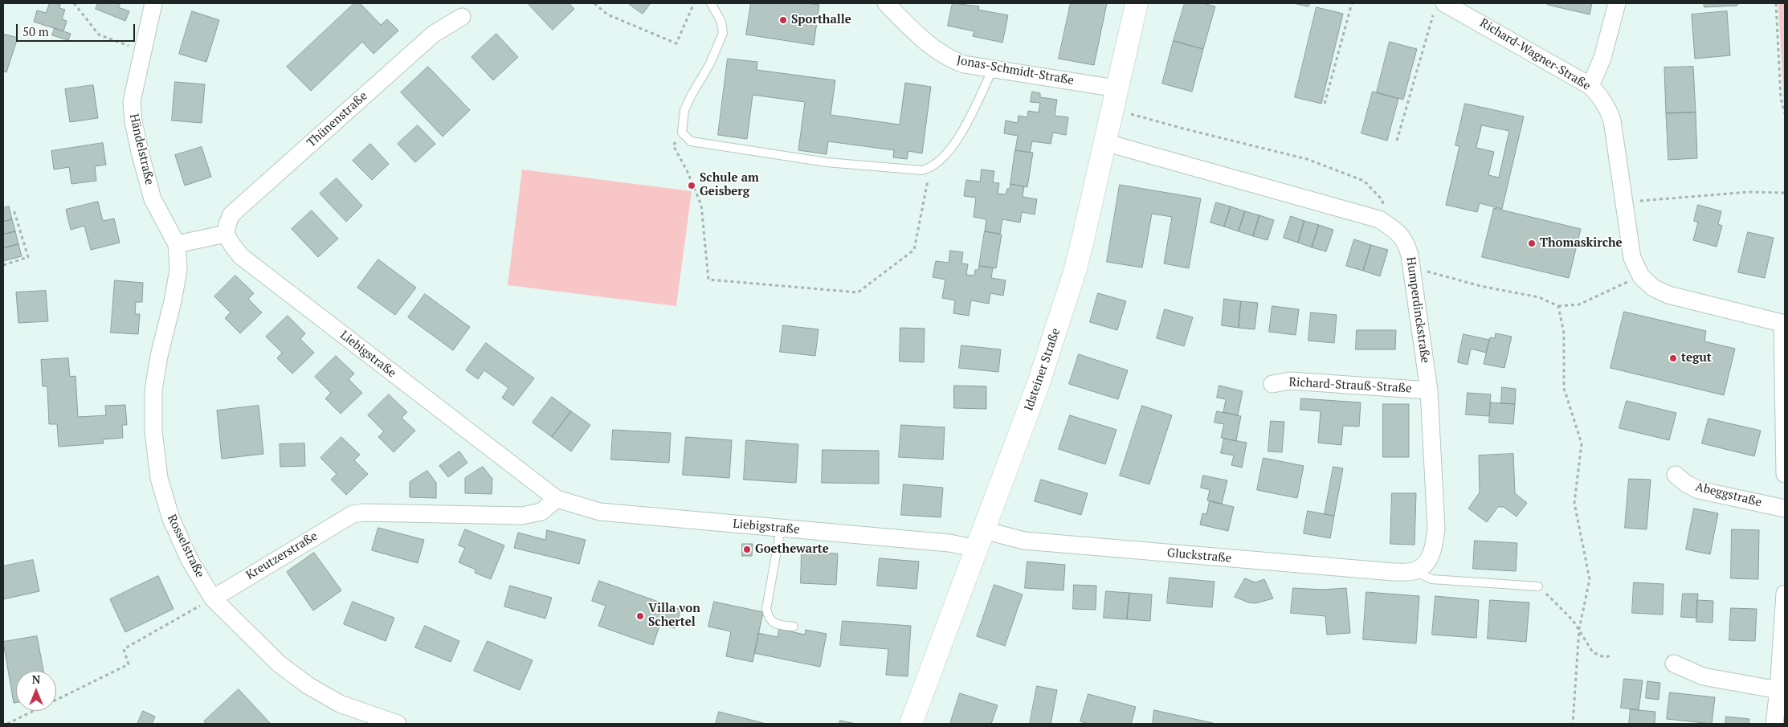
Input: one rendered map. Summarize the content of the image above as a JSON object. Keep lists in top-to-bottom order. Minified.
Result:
{"streets":{"street":["Richard-Wagner-Straße","Jonas-Schmidt-Straße","Thünenstraße","Händelstraße","Humperdinckstraße","Liebigstraße","Idsteiner Straße","Richard-Strauß-Straße","Abeggstraße","Rosselstraße","Kreutzerstraße","Gluckstraße"]},"crossings":[["Jonas-Schmidt-Straße","Idsteiner Straße"],["Thünenstraße","Liebigstraße"],["Händelstraße","Rosselstraße"],["Humperdinckstraße","Idsteiner Straße"],["Humperdinckstraße","Richard-Strauß-Straße"],["Humperdinckstraße","Gluckstraße"],["Liebigstraße","Idsteiner Straße"],["Liebigstraße","Kreutzerstraße"],["Liebigstraße","Gluckstraße"],["Idsteiner Straße","Gluckstraße"],["Rosselstraße","Kreutzerstraße"]],"places":["Sporthalle","Schule am Geisberg","Thomaskirche","tegut","Goethewarte","Villa von Schertel"],"scale_bar":"50 m","north":"top"}
